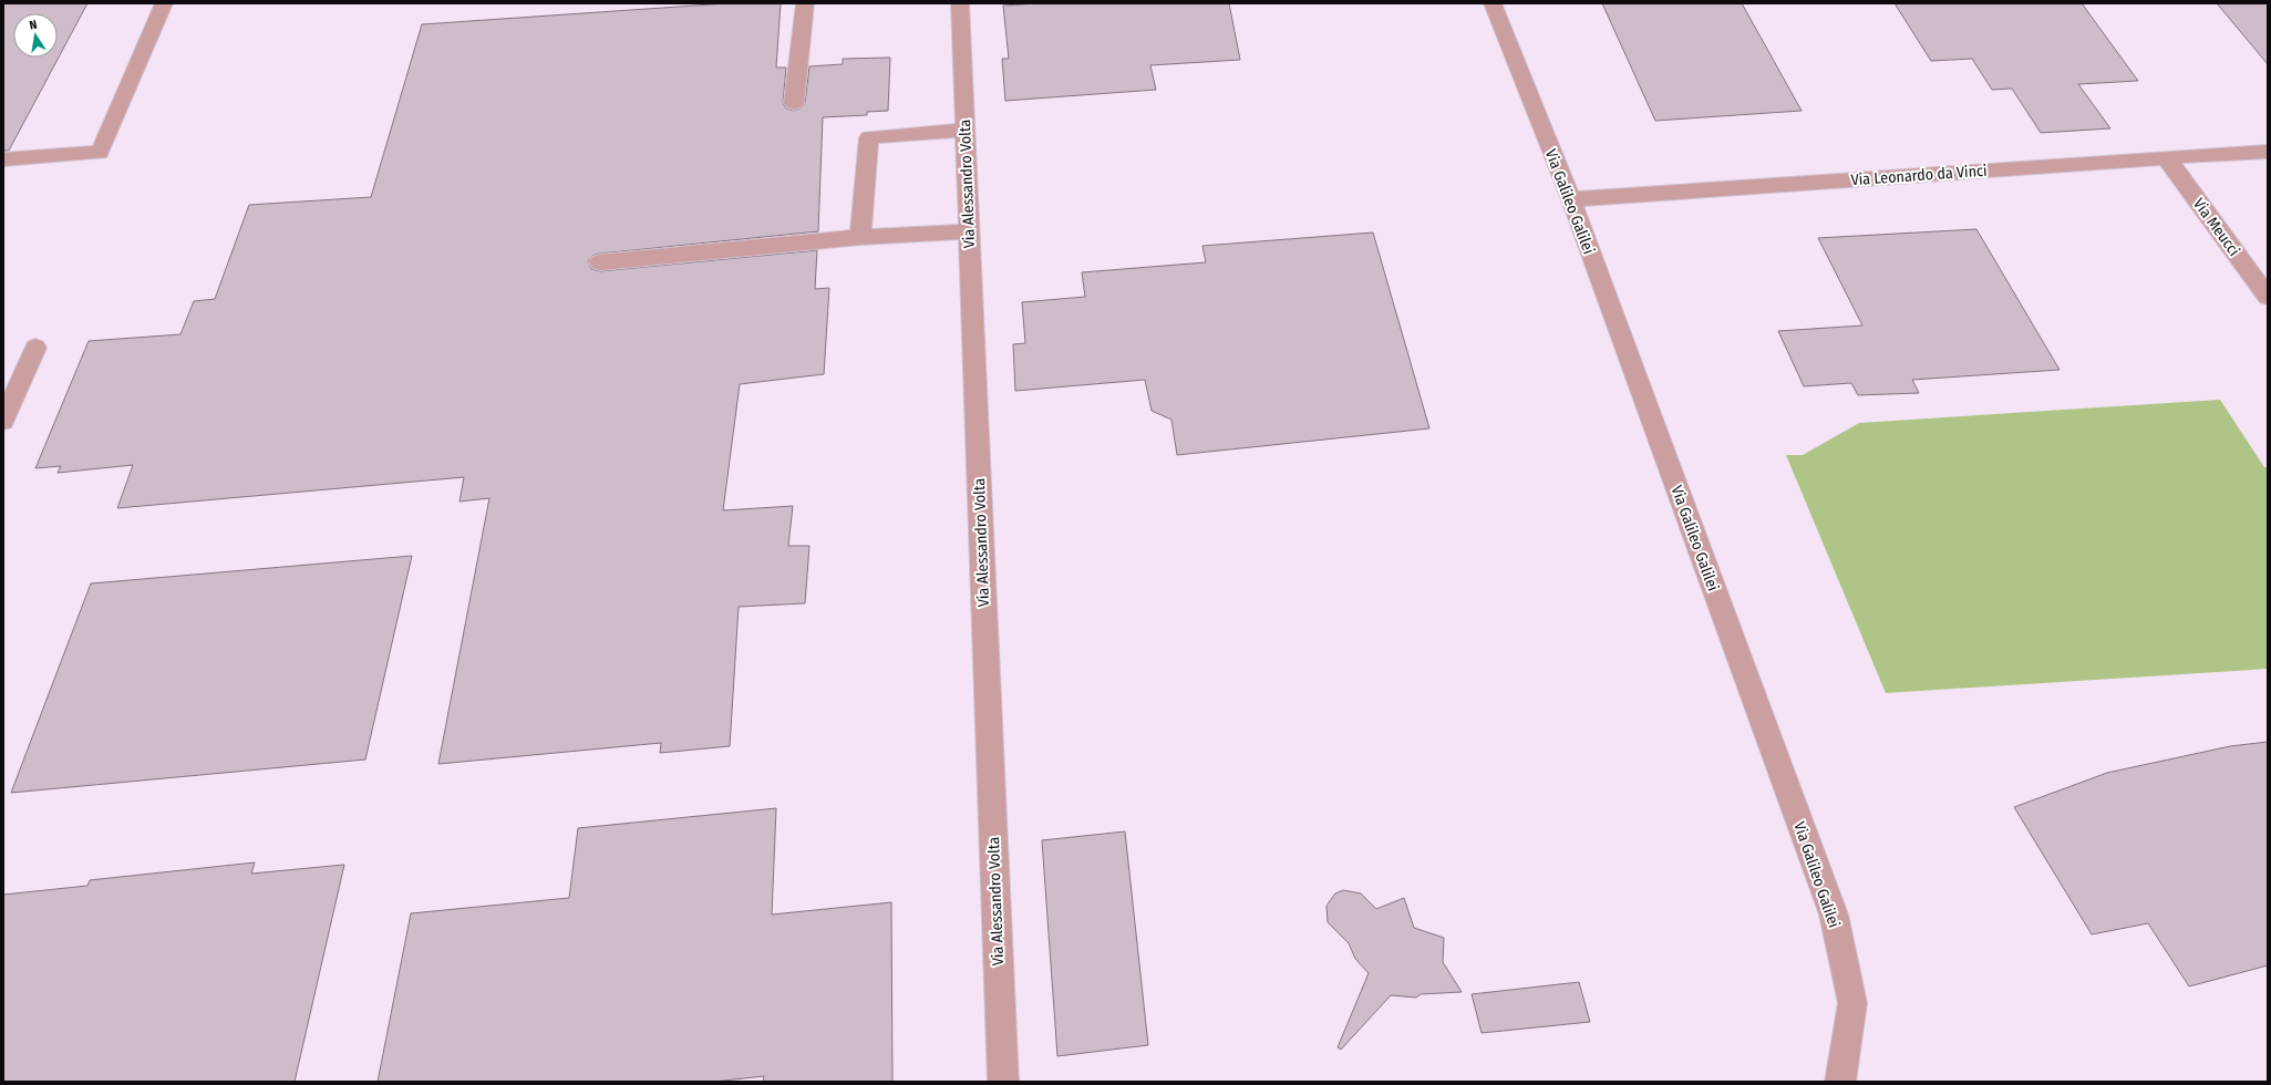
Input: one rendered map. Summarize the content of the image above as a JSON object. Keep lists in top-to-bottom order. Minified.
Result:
{"streets":{"street":["Via Leonardo da Vinci","Via Alessandro Volta","Via Galileo Galilei","Via Meucci"]},"crossings":[["Via Leonardo da Vinci","Via Galileo Galilei"],["Via Leonardo da Vinci","Via Meucci"]],"north":"top"}
